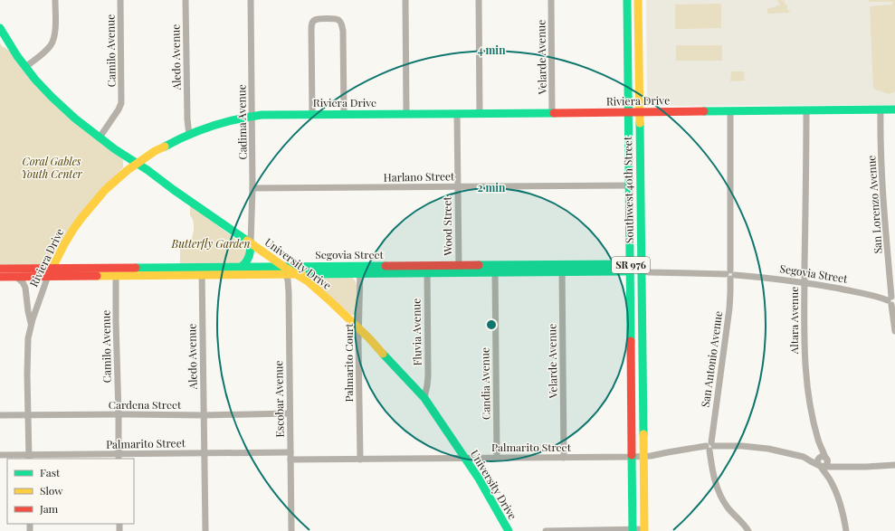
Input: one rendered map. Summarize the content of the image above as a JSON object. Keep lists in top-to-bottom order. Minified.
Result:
{"streets":{"street":["Camilo Avenue","Aledo Avenue","Velarde Avenue","Riviera Drive","Cadima Avenue","Harlano Street","Southwest 40th Street","San Lorenzo Avenue","Wood Street","Segovia Street","University Drive","SR 976","Altara Avenue","Fluvia Avenue","San Antonio Avenue","Palmarito Court","Candia Avenue","Escobar Avenue","Cardena Street","Palmarito Street"]},"crossings":[["Camilo Avenue","Segovia Street"],["Camilo Avenue","University Drive"],["Camilo Avenue","Cardena Street"],["Camilo Avenue","Palmarito Street"],["Aledo Avenue","Riviera Drive"],["Aledo Avenue","Segovia Street"],["Aledo Avenue","Cardena Street"],["Aledo Avenue","Palmarito Street"],["Velarde Avenue","Riviera Drive"],["Velarde Avenue","Segovia Street"],["Velarde Avenue","Palmarito Street"],["Riviera Drive","Cadima Avenue"],["Riviera Drive","Southwest 40th Street"],["Riviera Drive","San Lorenzo Avenue"],["Riviera Drive","Wood Street"],["Riviera Drive","Segovia Street"],["Riviera Drive","University Drive"],["Riviera Drive","Altara Avenue"],["Riviera Drive","San Antonio Avenue"],["Riviera Drive","Cardena Street"],["Riviera Drive","Palmarito Street"],["Cadima Avenue","Harlano Street"],["Cadima Avenue","University Drive"],["Harlano Street","Southwest 40th Street"],["Harlano Street","Wood Street"],["Southwest 40th Street","Segovia Street"],["Southwest 40th Street","Palmarito Street"],["San Lorenzo Avenue","Segovia Street"],["Wood Street","Segovia Street"],["Segovia Street","University Drive"],["Segovia Street","Altara Avenue"],["Segovia Street","Fluvia Avenue"],["Segovia Street","San Antonio Avenue"],["Segovia Street","Palmarito Court"],["Segovia Street","Candia Avenue"],["Segovia Street","Escobar Avenue"],["University Drive","Fluvia Avenue"],["University Drive","Palmarito Court"],["University Drive","Escobar Avenue"],["University Drive","Palmarito Street"],["Altara Avenue","Palmarito Street"],["San Antonio Avenue","Palmarito Street"],["Palmarito Court","Palmarito Street"],["Candia Avenue","Palmarito Street"],["Escobar Avenue","Cardena Street"],["Escobar Avenue","Palmarito Street"]],"parks":["Coral Gables Youth Center","Butterfly Garden"],"legend":["Fast","Slow","Jam"],"rings":["4 min","2 min"]}
